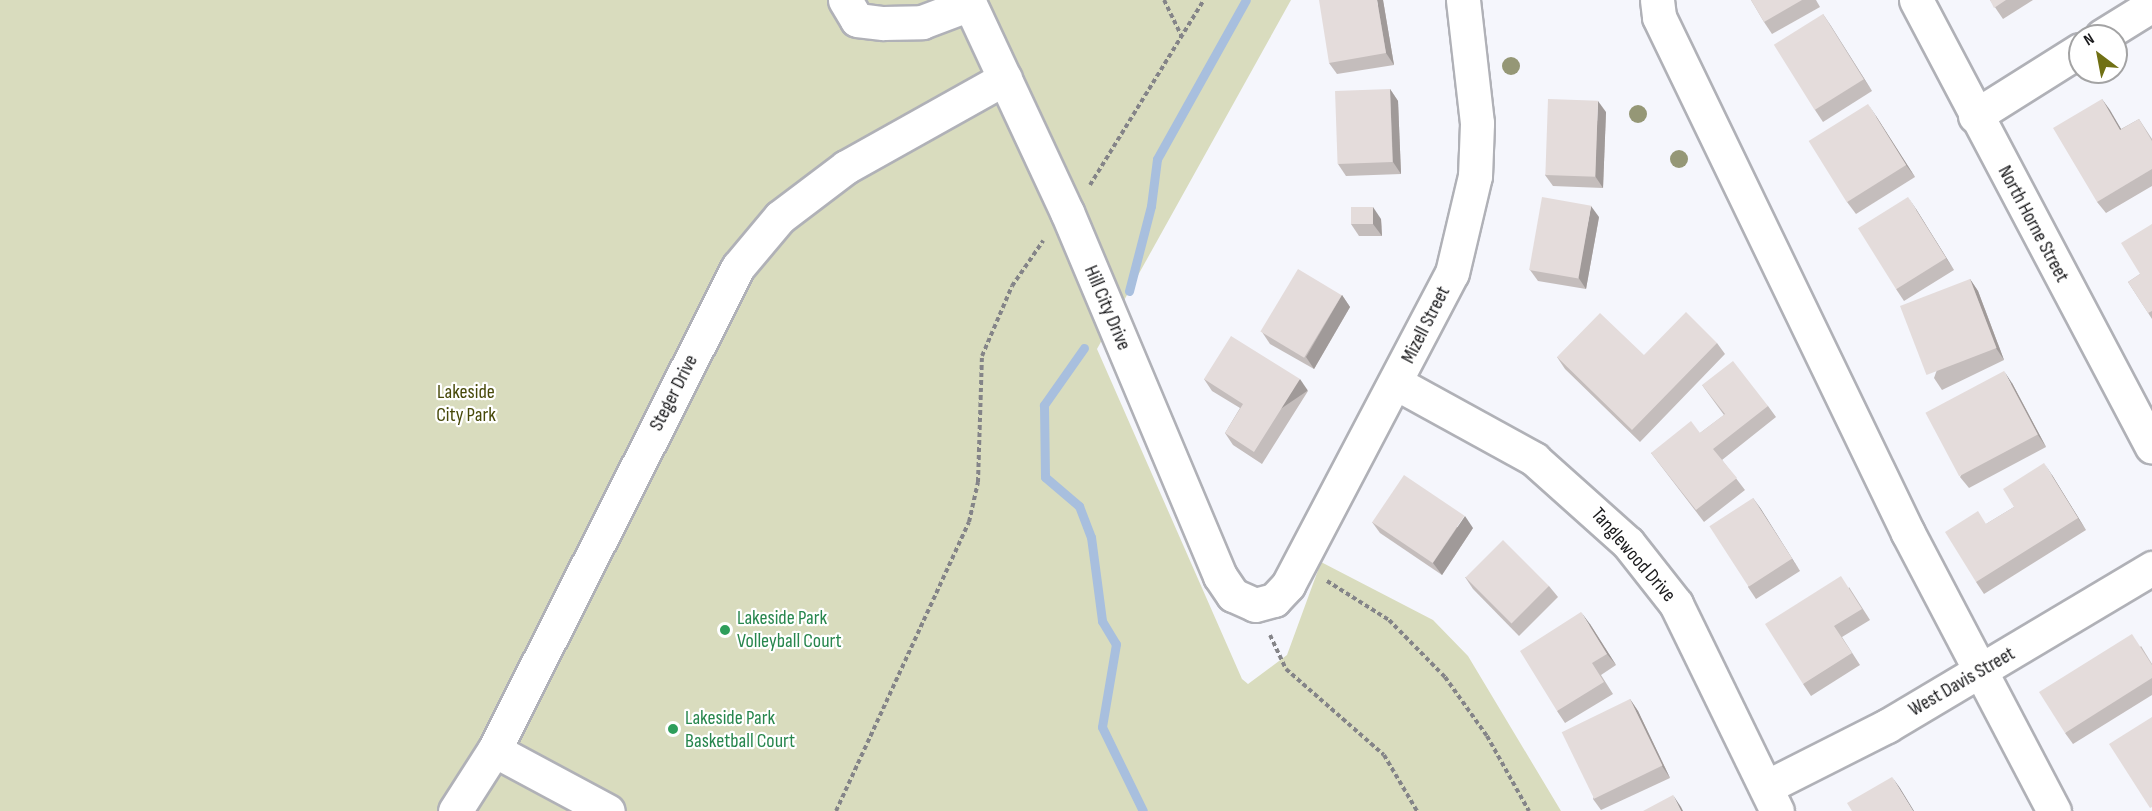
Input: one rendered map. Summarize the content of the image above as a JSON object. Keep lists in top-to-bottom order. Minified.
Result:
{"streets":{"street":["North Horne Street","Hill City Drive","Mizell Street","Steger Drive","Tanglewood Drive","West Davis Street"]},"crossings":[["Hill City Drive","Mizell Street"],["Hill City Drive","Steger Drive"],["Mizell Street","Tanglewood Drive"],["Tanglewood Drive","West Davis Street"]],"parks":["Lakeside City Park"],"places":["Lakeside Park Volleyball Court","Lakeside Park Basketball Court"],"north":"top left"}
